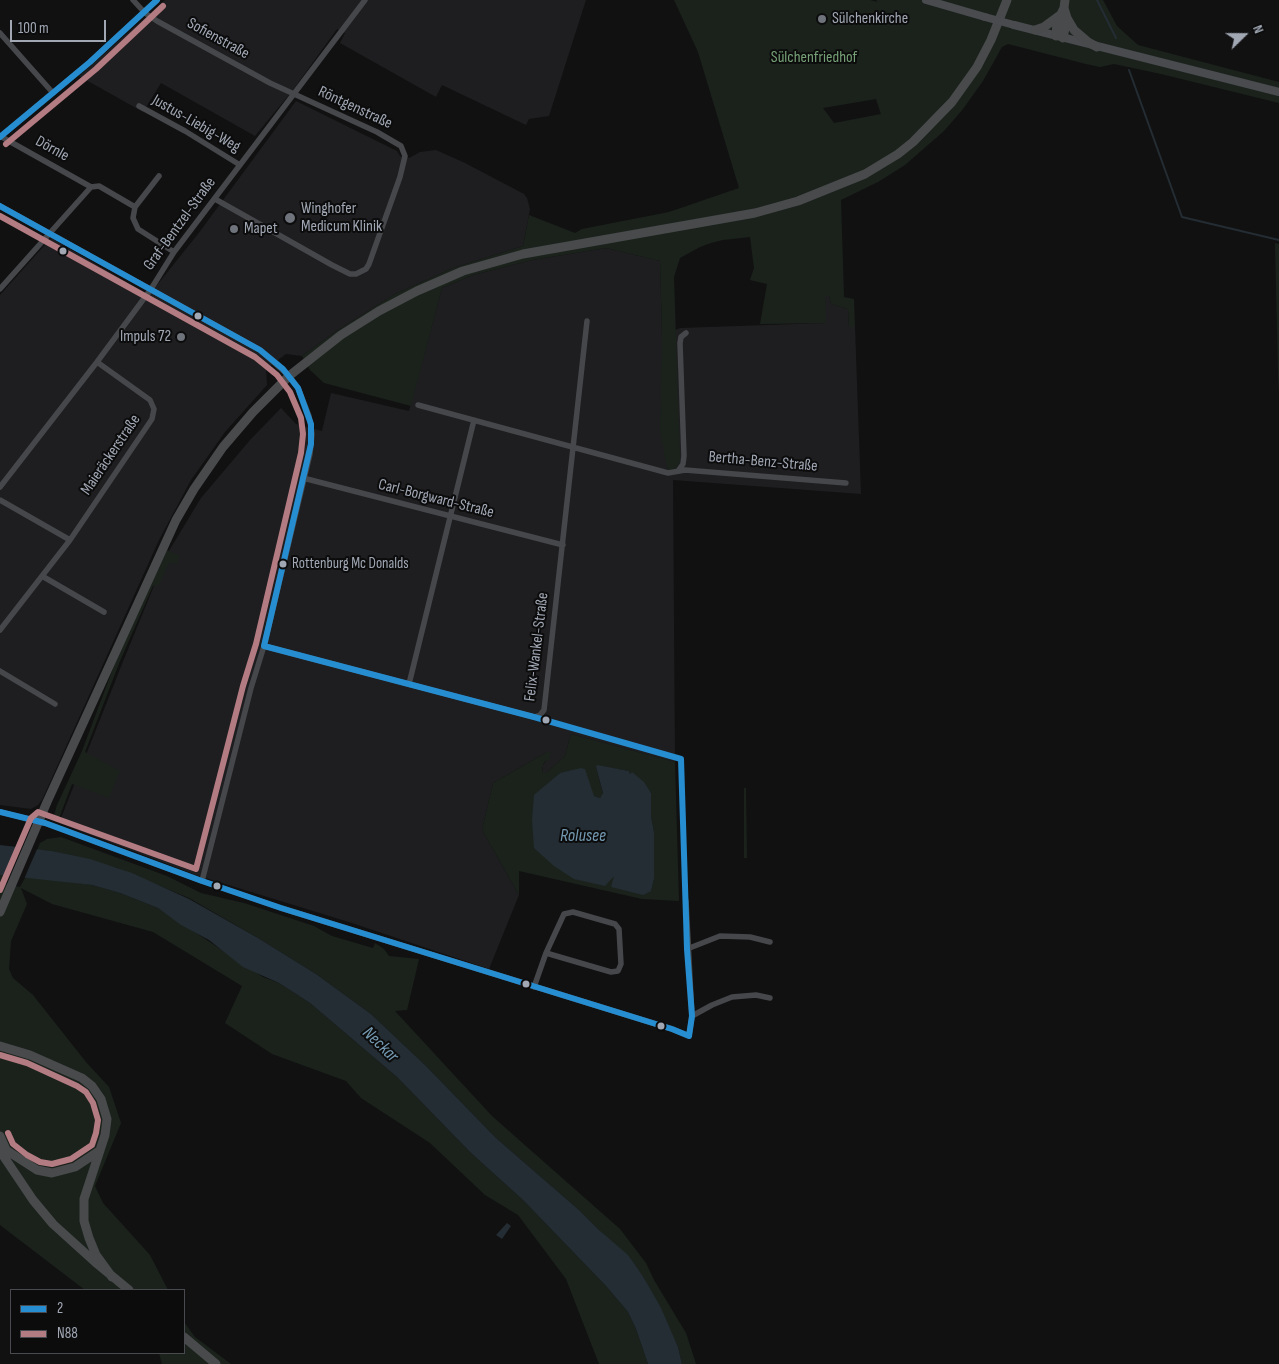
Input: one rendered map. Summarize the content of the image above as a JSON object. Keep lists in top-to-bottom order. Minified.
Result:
{"streets":{"street":["Sofienstraße","Röntgenstraße","Justus-Liebig-Weg","Dörnle","Graf-Bentzel-Straße","Maieräckerstraße","Bertha-Benz-Straße","Carl-Borgward-Straße","Felix-Wankel-Straße"]},"crossings":[["Sofienstraße","Röntgenstraße"],["Sofienstraße","Graf-Bentzel-Straße"],["Röntgenstraße","Graf-Bentzel-Straße"],["Justus-Liebig-Weg","Graf-Bentzel-Straße"],["Graf-Bentzel-Straße","Maieräckerstraße"],["Bertha-Benz-Straße","Felix-Wankel-Straße"],["Carl-Borgward-Straße","Felix-Wankel-Straße"]],"water":["Rolusee","Neckar"],"parks":["Sülchenfriedhof"],"places":["Sülchenkirche","Winghofer Medicum Klinik","Mapet","Impuls 72","Rottenburg Mc Donalds"],"lines":["transit line 2","transit line N88"],"legend":["2","N88"],"scale_bar":"100 m","north":"right"}
